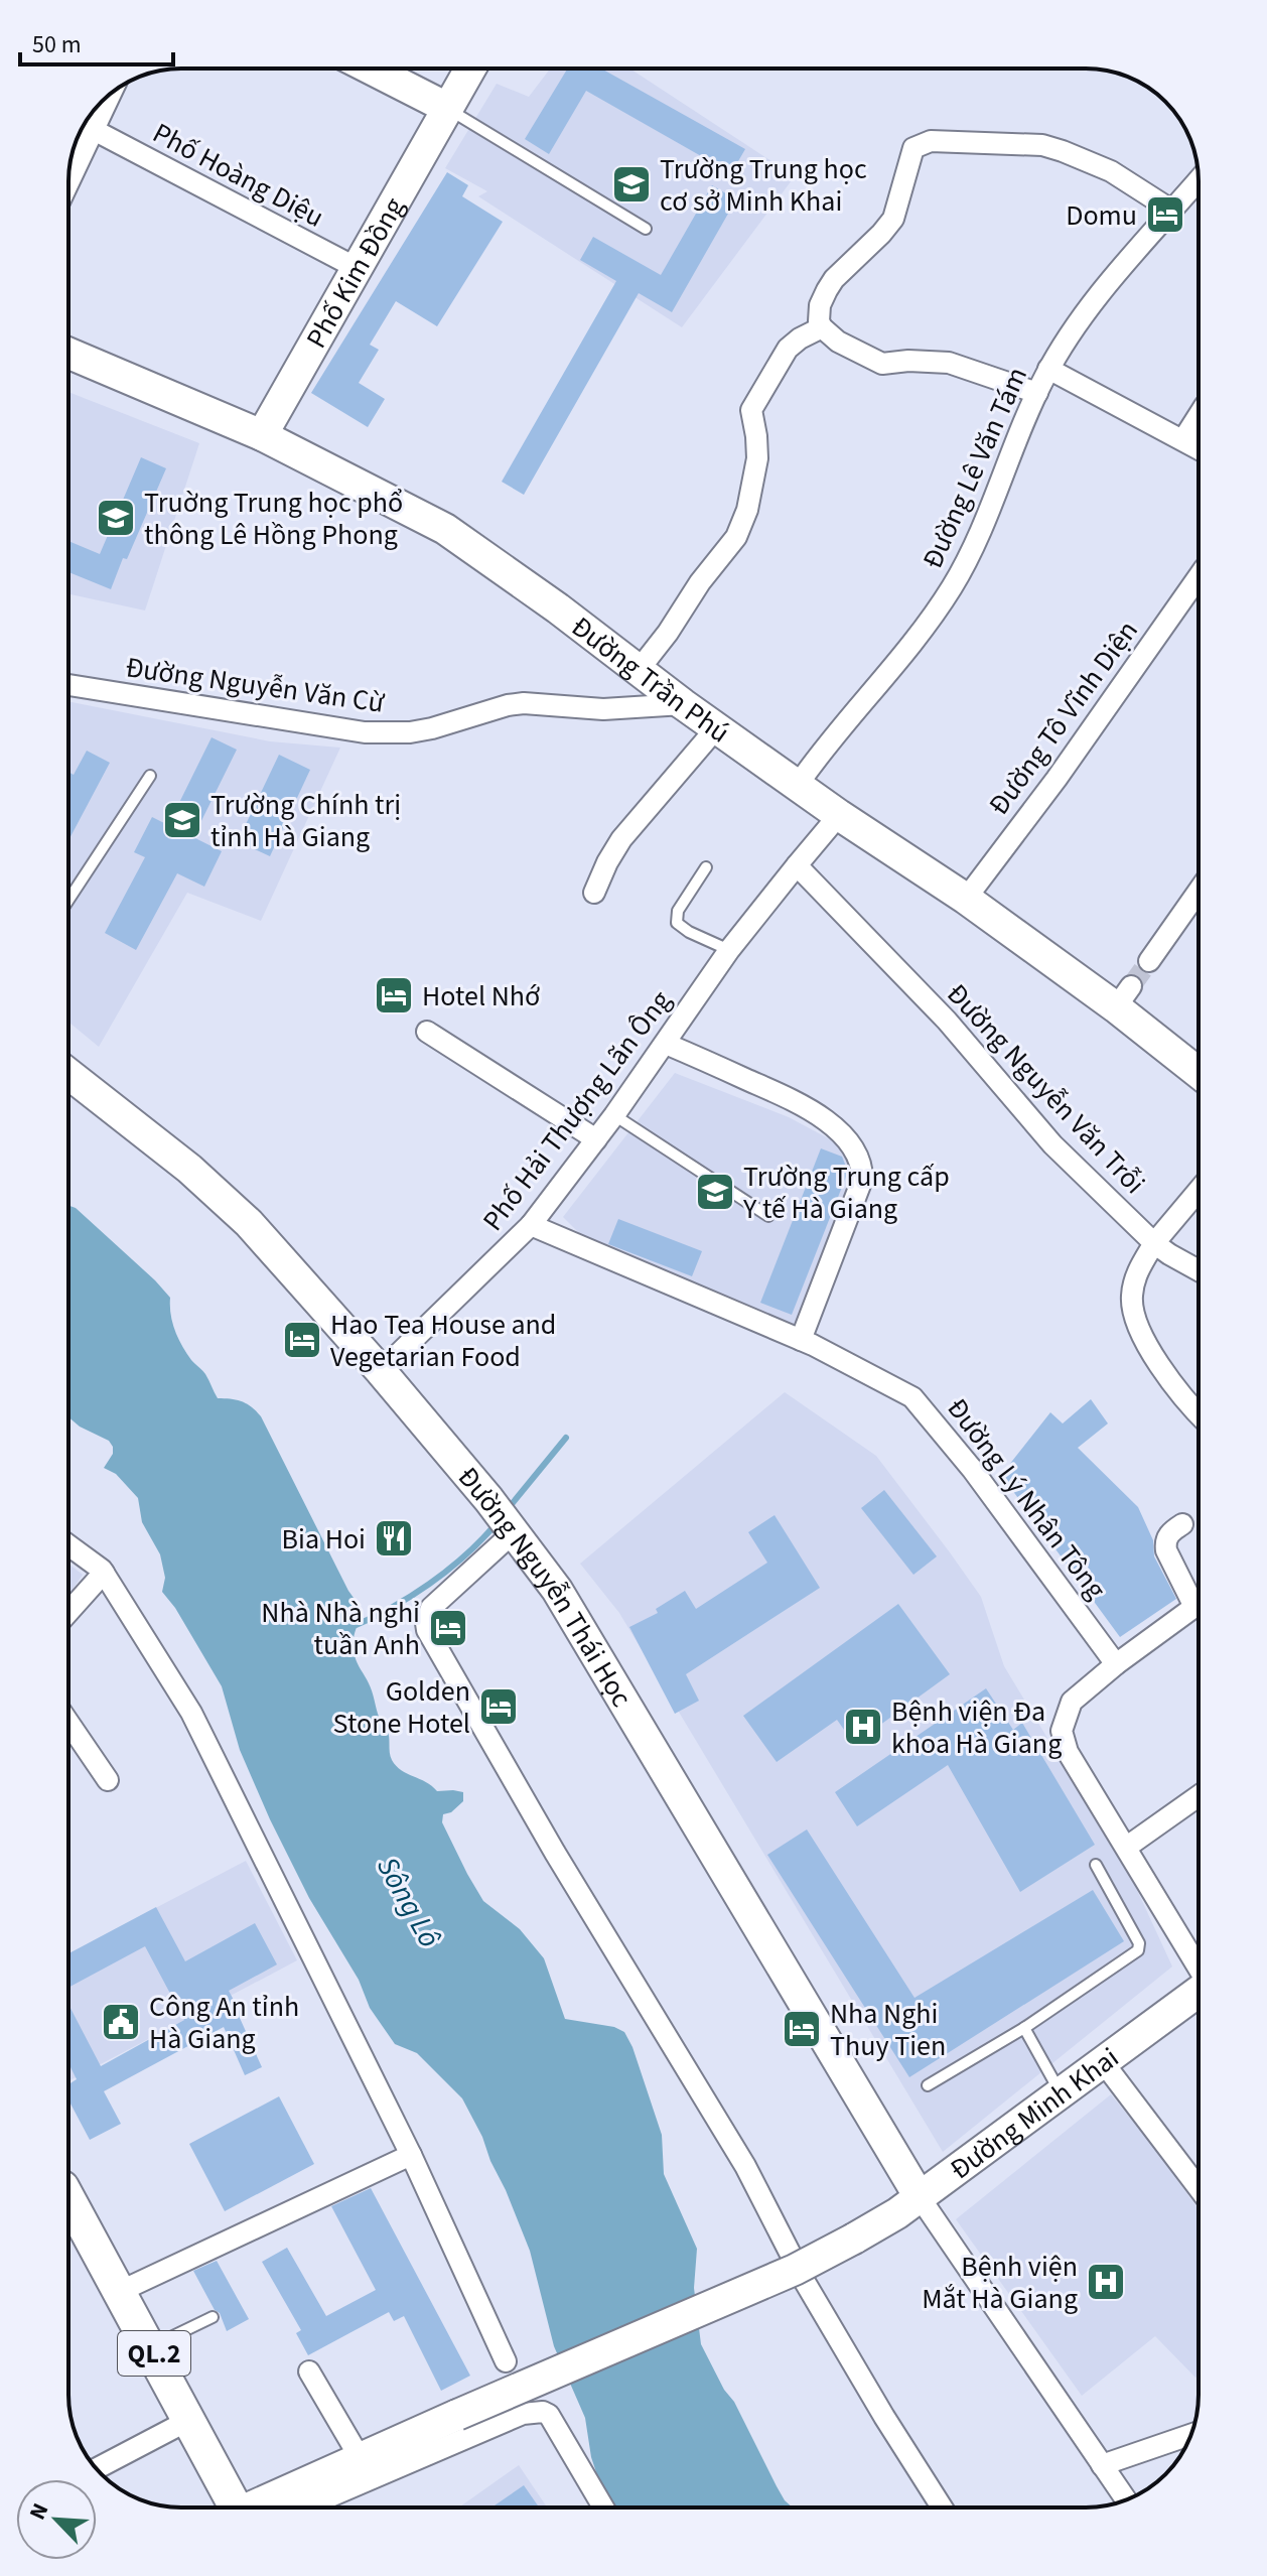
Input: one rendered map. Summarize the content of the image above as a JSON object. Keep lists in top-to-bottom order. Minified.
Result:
{"streets":{"main road":["Phố Kim Đồng","Đường Trần Phú","Đường Nguyễn Thái Học","Đường Minh Khai","QL.2"],"street":["Phố Hoàng Diệu","Đường Lê Văn Tám","Đường Nguyễn Văn Cừ","Đường Tô Vĩnh Diện","Đường Nguyễn Văn Trỗi","Phố Hải Thượng Lãn Ông","Đường Lý Nhân Tông"]},"crossings":[["Phố Hoàng Diệu","Phố Kim Đồng"],["Phố Kim Đồng","Đường Trần Phú"],["Đường Lê Văn Tám","Đường Trần Phú"],["Đường Trần Phú","Đường Nguyễn Văn Cừ"],["Đường Trần Phú","Đường Tô Vĩnh Diện"],["Đường Nguyễn Văn Trỗi","Phố Hải Thượng Lãn Ông"],["Phố Hải Thượng Lãn Ông","Đường Lý Nhân Tông"],["Phố Hải Thượng Lãn Ông","Đường Nguyễn Thái Học"],["Đường Nguyễn Thái Học","Đường Minh Khai"]],"water":["Sông Lô"],"places":{"school or university":["Trường Trung học cơ sở Minh Khai","Truờng Trung học phổ thông Lê Hồng Phong","Trường Chính trị tỉnh Hà Giang","Trường Trung cấp Y tế Hà Giang"],"hotel":["Domu","Hotel Nhớ","Hao Tea House and Vegetarian Food","Nhà Nhà nghỉ tuần Anh","Golden Stone Hotel","Nha Nghi Thuy Tien"],"restaurant":["Bia Hoi"],"hospital":["Bệnh viện Đa khoa Hà Giang","Bệnh viện Mắt Hà Giang"],"public building":["Công An tỉnh Hà Giang"]},"scale_bar":"50 m","north":"top left"}
